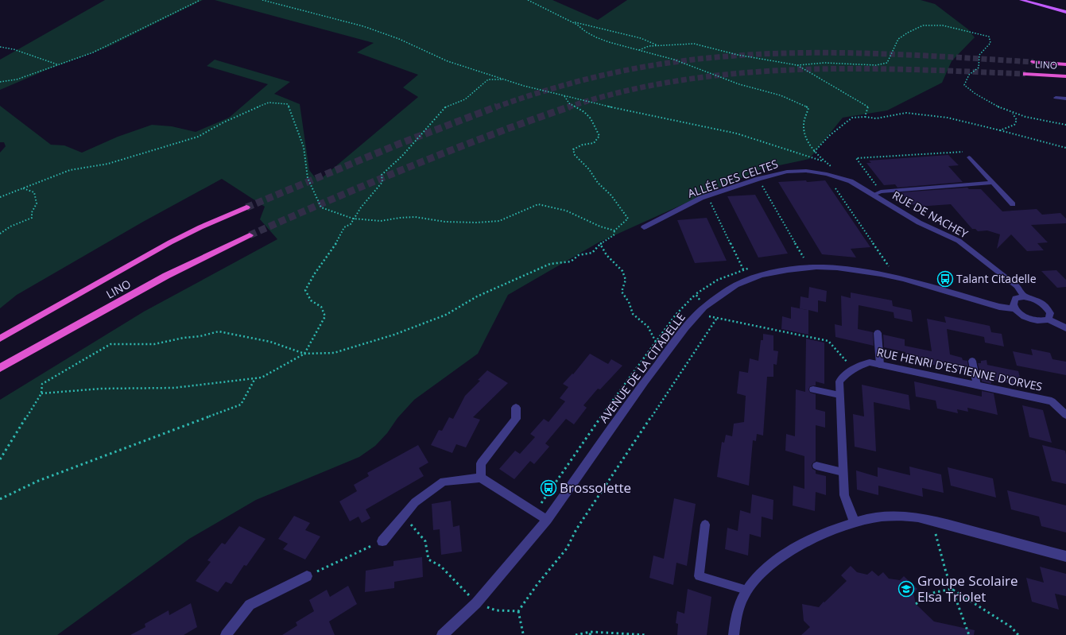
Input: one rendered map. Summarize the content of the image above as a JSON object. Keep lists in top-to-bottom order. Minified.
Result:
{"streets":{"highway":["LINO"],"street":["ALLÉE DES CELTES","RUE DE NACHEY","AVENUE DE LA CITADELLE","RUE HENRI D'ESTIENNE D'ORVES"]},"crossings":[["ALLÉE DES CELTES","RUE DE NACHEY"]],"places":{"bus stop":["Talant Citadelle","Brossolette"],"school or university":["Groupe Scolaire Elsa Triolet"]}}
